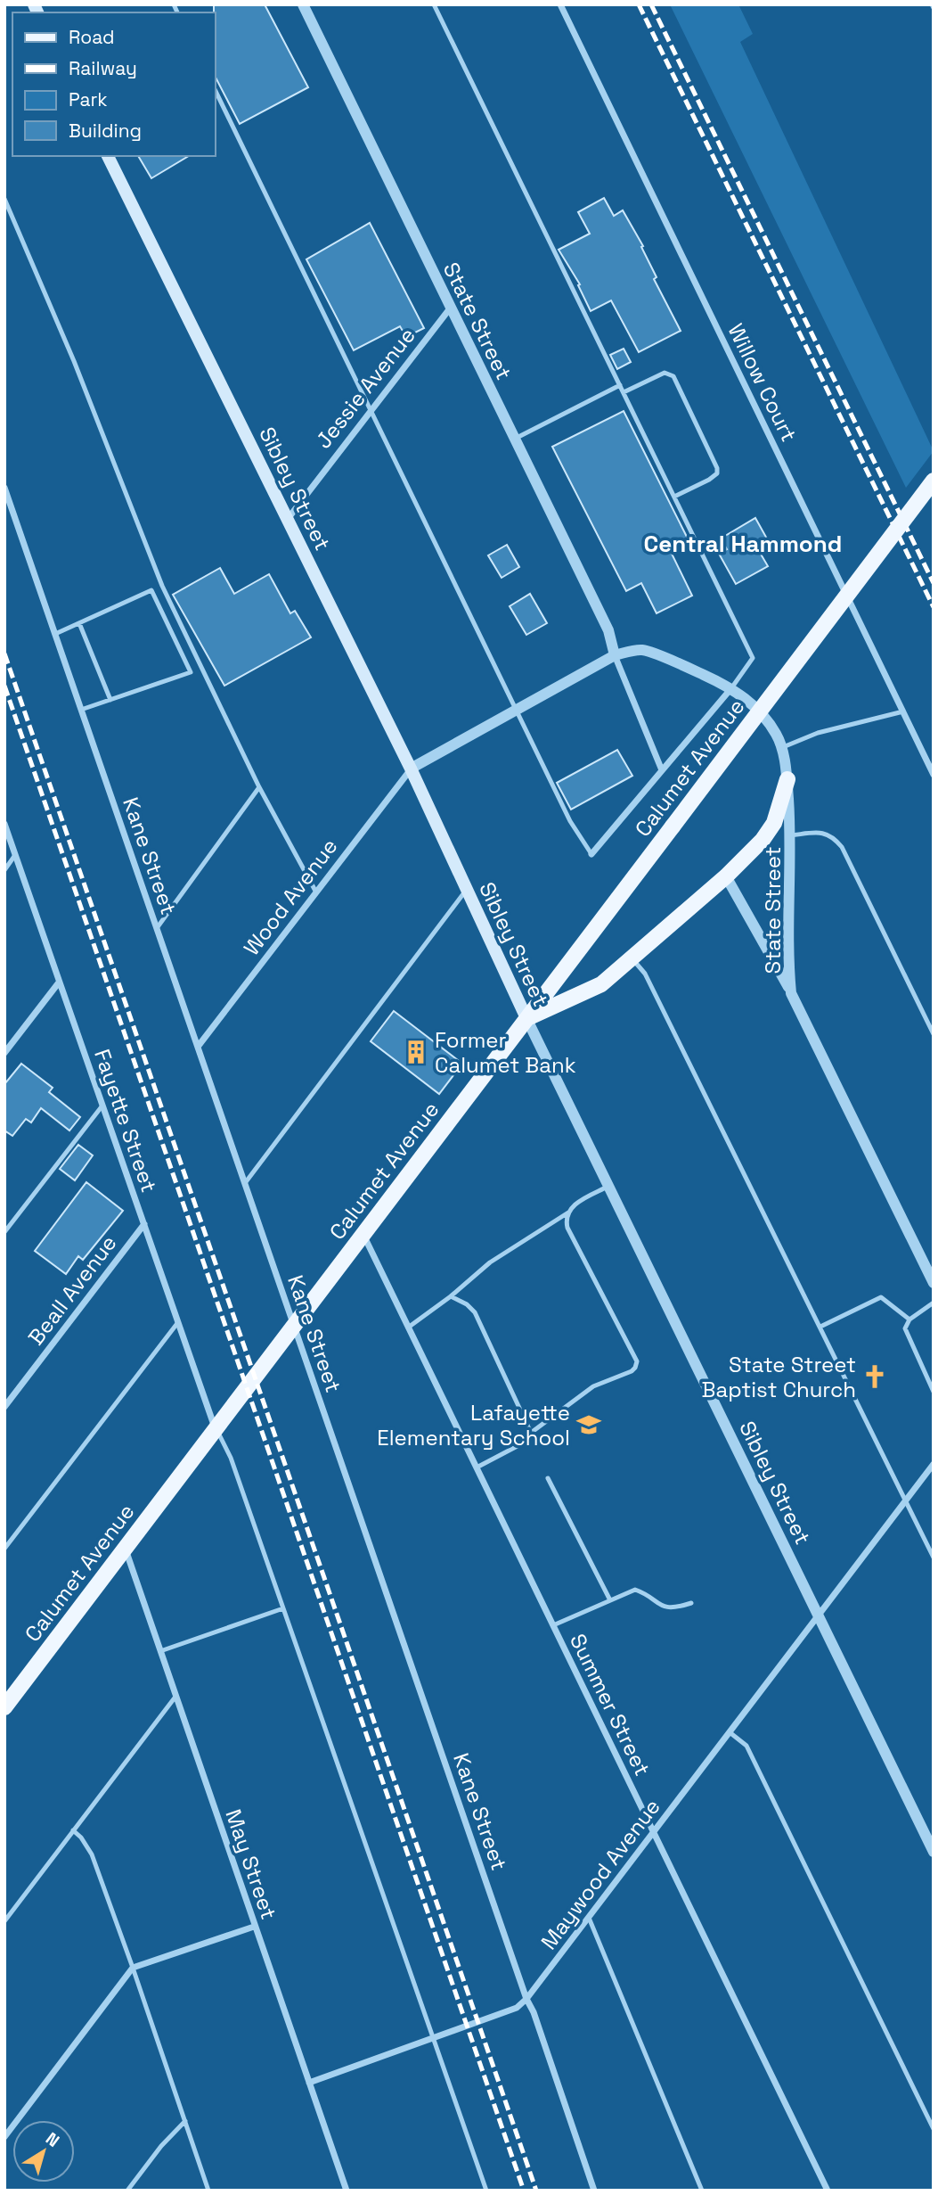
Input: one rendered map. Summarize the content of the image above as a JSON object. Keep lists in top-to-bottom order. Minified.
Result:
{"streets":{"main road":["Sibley Street","Calumet Avenue"],"street":["State Street","Willow Court","Jessie Avenue","Kane Street","Wood Avenue","Fayette Street","Beall Avenue","Summer Street","May Street","Maywood Avenue"]},"crossings":[["State Street","Jessie Avenue"],["State Street","Calumet Avenue"],["Jessie Avenue","Sibley Street"],["Sibley Street","Calumet Avenue"],["Sibley Street","Wood Avenue"],["Sibley Street","Maywood Avenue"],["Calumet Avenue","Kane Street"],["Calumet Avenue","Fayette Street"],["Calumet Avenue","Summer Street"],["Calumet Avenue","May Street"],["Kane Street","Wood Avenue"],["Kane Street","Maywood Avenue"],["Fayette Street","Beall Avenue"],["Summer Street","Maywood Avenue"],["May Street","Maywood Avenue"]],"districts":["Central Hammond"],"places":{"building":["Former Calumet Bank"],"church":["State Street Baptist Church"],"school or university":["Lafayette Elementary School"]},"legend":["Road","Railway","Park","Building"],"north":"top right"}
